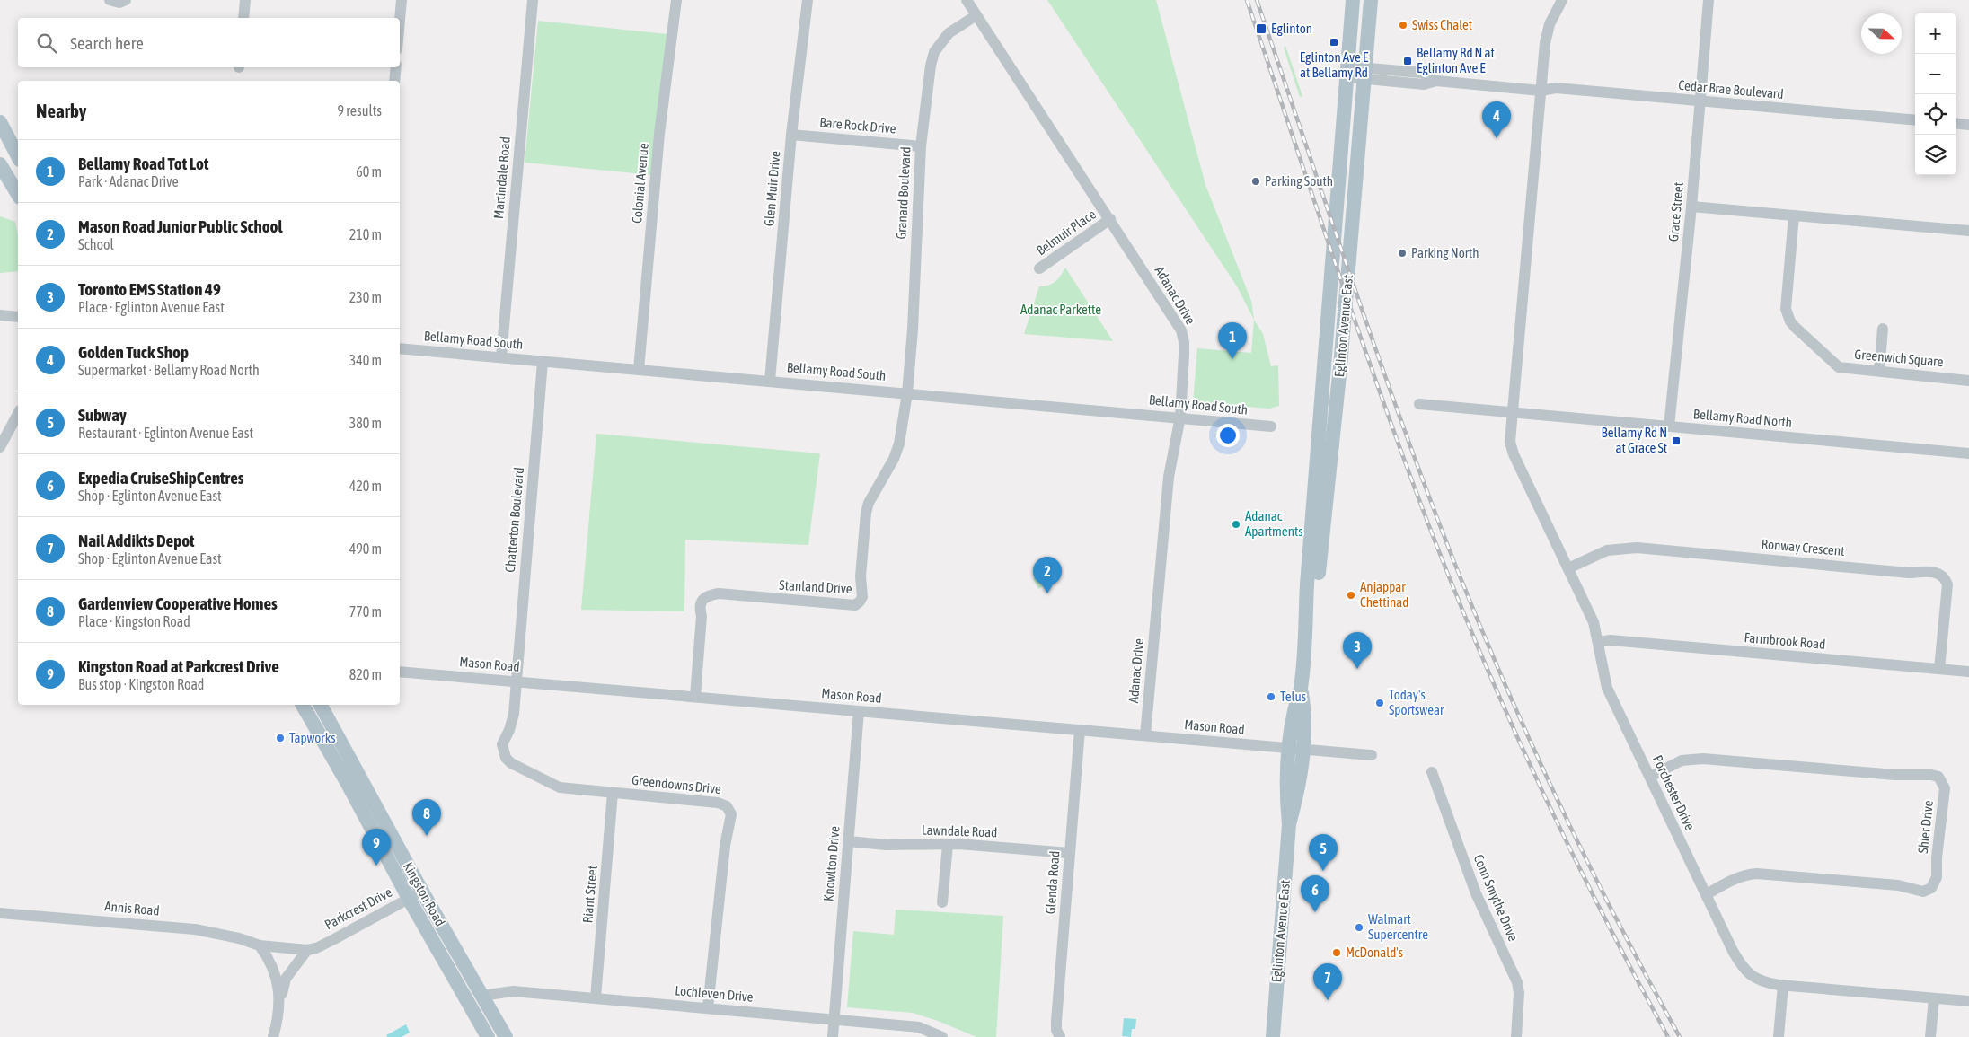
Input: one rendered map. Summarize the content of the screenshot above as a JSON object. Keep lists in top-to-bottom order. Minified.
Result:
{"streets":{"main road":["Eglinton Avenue East","Kingston Road"],"street":["Cedar Brae Boulevard","Bare Rock Drive","Martindale Road","Colonial Avenue","Glen Muir Drive","Granard Boulevard","Grace Street","Belmuir Place","Adanac Drive","Bellamy Road South","Greenwich Square","Bellamy Road North","Chatterton Boulevard","Ronway Crescent","Stanland Drive","Farmbrook Road","Mason Road","Greendowns Drive","Porchester Drive","Shier Drive","Lawndale Road","Knowlton Drive","Glenda Road","Riant Street","Conn Smythe Drive","Annis Road","Parkcrest Drive","Lochleven Drive"]},"crossings":[["Cedar Brae Boulevard","Grace Street"],["Bare Rock Drive","Glen Muir Drive"],["Bare Rock Drive","Granard Boulevard"],["Martindale Road","Bellamy Road South"],["Colonial Avenue","Bellamy Road South"],["Glen Muir Drive","Bellamy Road South"],["Granard Boulevard","Adanac Drive"],["Granard Boulevard","Bellamy Road South"],["Granard Boulevard","Stanland Drive"],["Grace Street","Bellamy Road North"],["Belmuir Place","Adanac Drive"],["Adanac Drive","Bellamy Road South"],["Adanac Drive","Mason Road"],["Eglinton Avenue East","Mason Road"],["Bellamy Road South","Chatterton Boulevard"],["Bellamy Road South","Stanland Drive"],["Bellamy Road North","Porchester Drive"],["Chatterton Boulevard","Mason Road"],["Chatterton Boulevard","Greendowns Drive"],["Ronway Crescent","Farmbrook Road"],["Ronway Crescent","Porchester Drive"],["Stanland Drive","Mason Road"],["Farmbrook Road","Porchester Drive"],["Mason Road","Greendowns Drive"],["Mason Road","Knowlton Drive"],["Mason Road","Glenda Road"],["Greendowns Drive","Riant Street"],["Greendowns Drive","Lochleven Drive"],["Porchester Drive","Shier Drive"],["Lawndale Road","Knowlton Drive"],["Lawndale Road","Glenda Road"],["Knowlton Drive","Lochleven Drive"],["Kingston Road","Parkcrest Drive"],["Kingston Road","Lochleven Drive"],["Riant Street","Lochleven Drive"],["Annis Road","Parkcrest Drive"]],"parks":["Adanac Parkette"],"places":{"other":["Swiss Chalet","Parking South","Parking North","Adanac Apartments","Anjappar Chettinad","Telus","Today's Sportswear","Tapworks","Walmart Supercentre","McDonald's"],"transit":["Eglinton","Eglinton Ave E at Bellamy Rd","Bellamy Rd N at Eglinton Ave E","Bellamy Rd N at Grace St"]},"north":"right","page":{"map_buttons":["+","−"],"search":"Search here","heading":["Nearby","9 results"],"pins":["4","1","2","3","8","9","5","6","7"],"list":[{"mark":"1","name":"Bellamy Road Tot Lot","note":"Park · Adanac Drive","value":"60 m"},{"mark":"2","name":"Mason Road Junior Public School","note":"School","value":"210 m"},{"mark":"3","name":"Toronto EMS Station 49","note":"Place · Eglinton Avenue East","value":"230 m"},{"mark":"4","name":"Golden Tuck Shop","note":"Supermarket · Bellamy Road North","value":"340 m"},{"mark":"5","name":"Subway","note":"Restaurant · Eglinton Avenue East","value":"380 m"},{"mark":"6","name":"Expedia CruiseShipCentres","note":"Shop · Eglinton Avenue East","value":"420 m"},{"mark":"7","name":"Nail Addikts Depot","note":"Shop · Eglinton Avenue East","value":"490 m"},{"mark":"8","name":"Gardenview Cooperative Homes","note":"Place · Kingston Road","value":"770 m"},{"mark":"9","name":"Kingston Road at Parkcrest Drive","note":"Bus stop · Kingston Road","value":"820 m"}]}}
